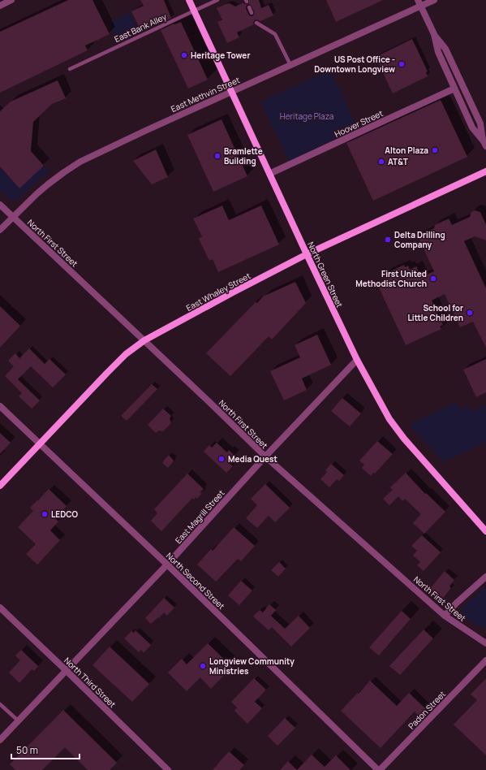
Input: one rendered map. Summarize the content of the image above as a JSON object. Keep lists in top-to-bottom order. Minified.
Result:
{"streets":{"street":["East Methvin Street","Hoover Street","North First Street","North Green Street","East Whaley Street","East Magrill Street","North Second Street","North Third Street","Padon Street"],"lane":["East Bank Alley"]},"crossings":[["East Bank Alley","North Green Street"],["East Methvin Street","North First Street"],["East Methvin Street","North Green Street"],["Hoover Street","North Green Street"],["North First Street","East Whaley Street"],["North First Street","East Magrill Street"],["North Green Street","East Whaley Street"],["North Green Street","East Magrill Street"],["East Whaley Street","North Second Street"],["East Magrill Street","North Second Street"],["East Magrill Street","North Third Street"],["North Second Street","Padon Street"]],"parks":["Heritage Plaza"],"places":["Heritage Tower","US Post Office - Downtown Longview","Alton Plaza","Bramlette Building","AT&T","Delta Drilling Company","First United Methodist Church","School for Little Children","Media Quest","LEDCO","Longview Community Ministries"],"scale_bar":"50 m"}
